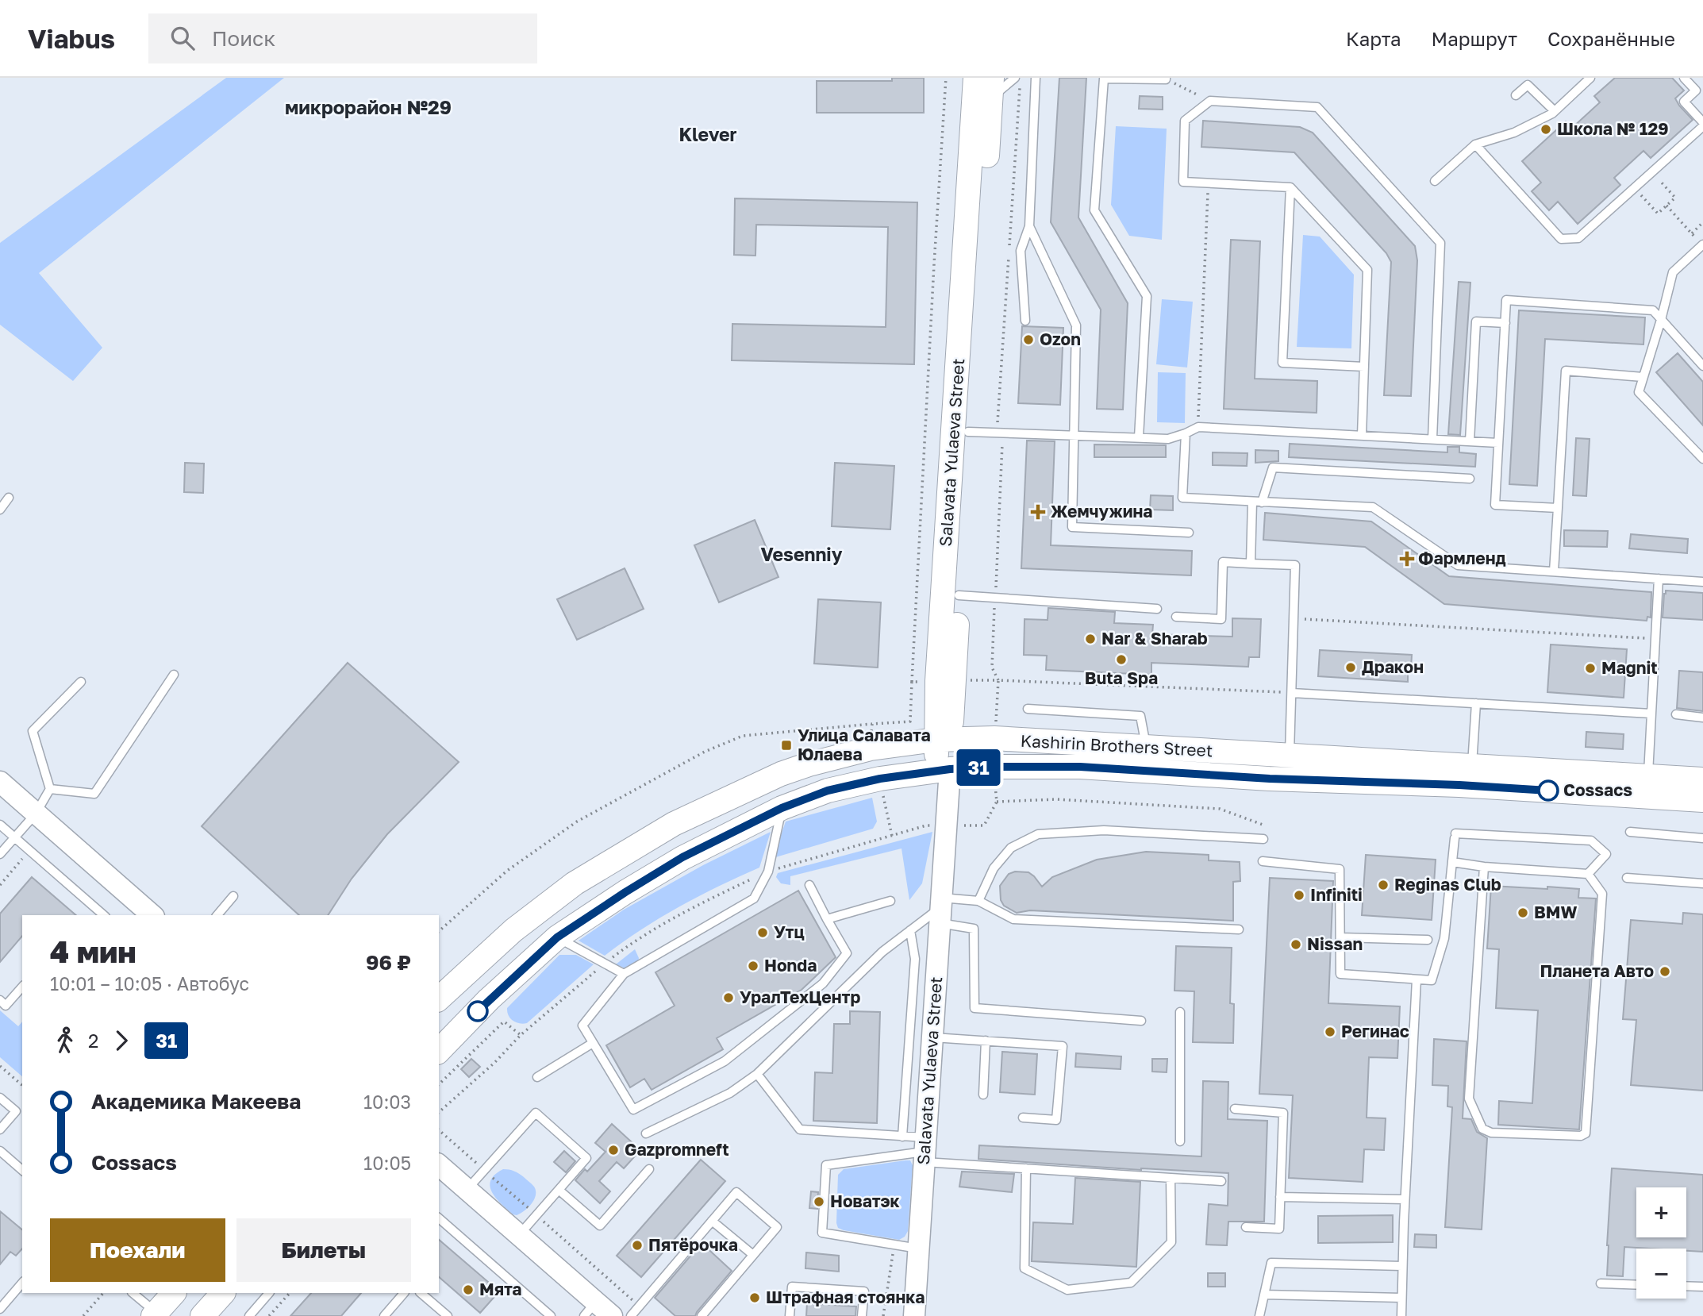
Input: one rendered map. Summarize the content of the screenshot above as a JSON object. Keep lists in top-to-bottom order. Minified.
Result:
{"streets":{"main road":["Salavata Yulaeva Street","Kashirin Brothers Street"]},"crossings":[["Salavata Yulaeva Street","Kashirin Brothers Street"]],"districts":["микрорайон №29","Klever","Vesenniy"],"places":{"other":["Школа № 129","Ozon","Nar & Sharab","Buta Spa","Дракон","Magnit","Cossacs","Reginas Club","Infiniti","BMW","Утц","Nissan","Honda","Планета Авто","УралТехЦентр","Регинас","Gazpromneft","Новатэк","Пятёрочка","Мята","Штрафная стоянка"],"health":["Жемчужина","Фармленд"],"transit":["Улица Салавата Юлаева"]},"lines":["bus line 31"],"page":{"header":"Viabus","search":"Поиск","nav":["Карта","Маршрут","Сохранённые"],"on_map":"31","heading":["4 мин","10:01 – 10:05 · Автобус","96 ₽"],"legs":["2","31"],"list":[{"name":"Академика Макеева","value":"10:03"},{"name":"Cossacs","value":"10:05"}],"map_buttons":["+","−"],"buttons":["Поехали","Билеты"]}}
